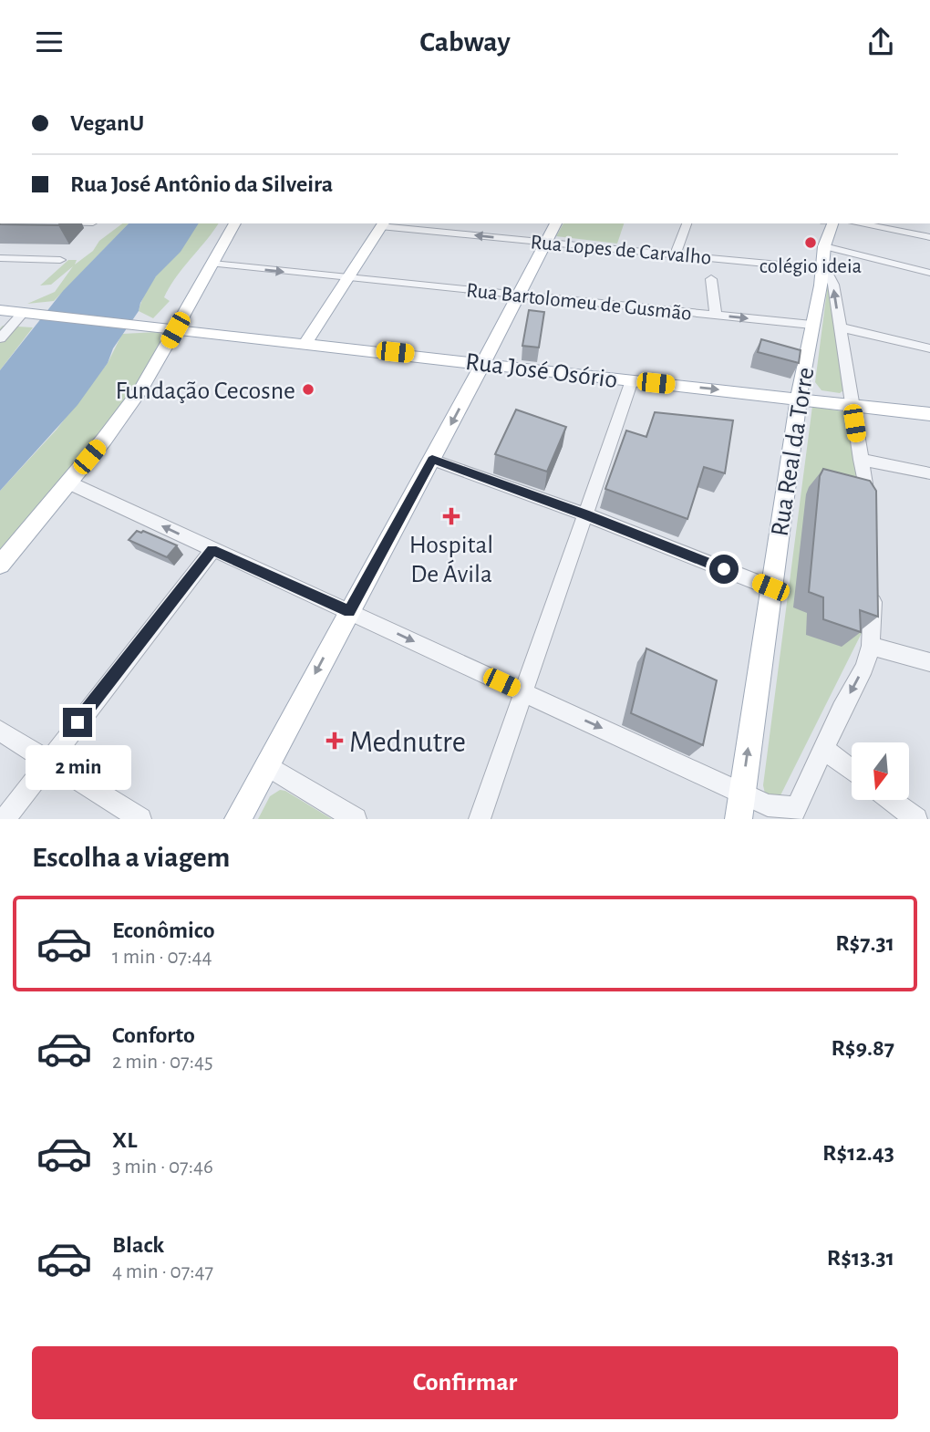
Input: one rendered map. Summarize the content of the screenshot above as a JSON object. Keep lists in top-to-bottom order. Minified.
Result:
{"streets":{"main road":["Rua José Osório","Rua Real da Torre"],"street":["Rua Lopes de Carvalho","Rua Bartolomeu de Gusmão"]},"crossings":[["Rua Lopes de Carvalho","Rua Real da Torre"],["Rua Bartolomeu de Gusmão","Rua Real da Torre"],["Rua José Osório","Rua Real da Torre"]],"one_way":["Rua Bartolomeu de Gusmão"],"places":{"other":["colégio ideia","Fundação Cecosne"],"health":["Hospital De Ávila","Mednutre"]},"north":"bottom","page":{"header":"Cabway","banner":["VeganU","Rua José Antônio da Silveira"],"bubble":"2 min","heading":"Escolha a viagem","list":[{"name":"Econômico","note":"1 min · 07:44","value":"R$7.31"},{"name":"Conforto","note":"2 min · 07:45","value":"R$9.87"},{"name":"XL","note":"3 min · 07:46","value":"R$12.43"},{"name":"Black","note":"4 min · 07:47","value":"R$13.31"}],"buttons":"Confirmar"}}
